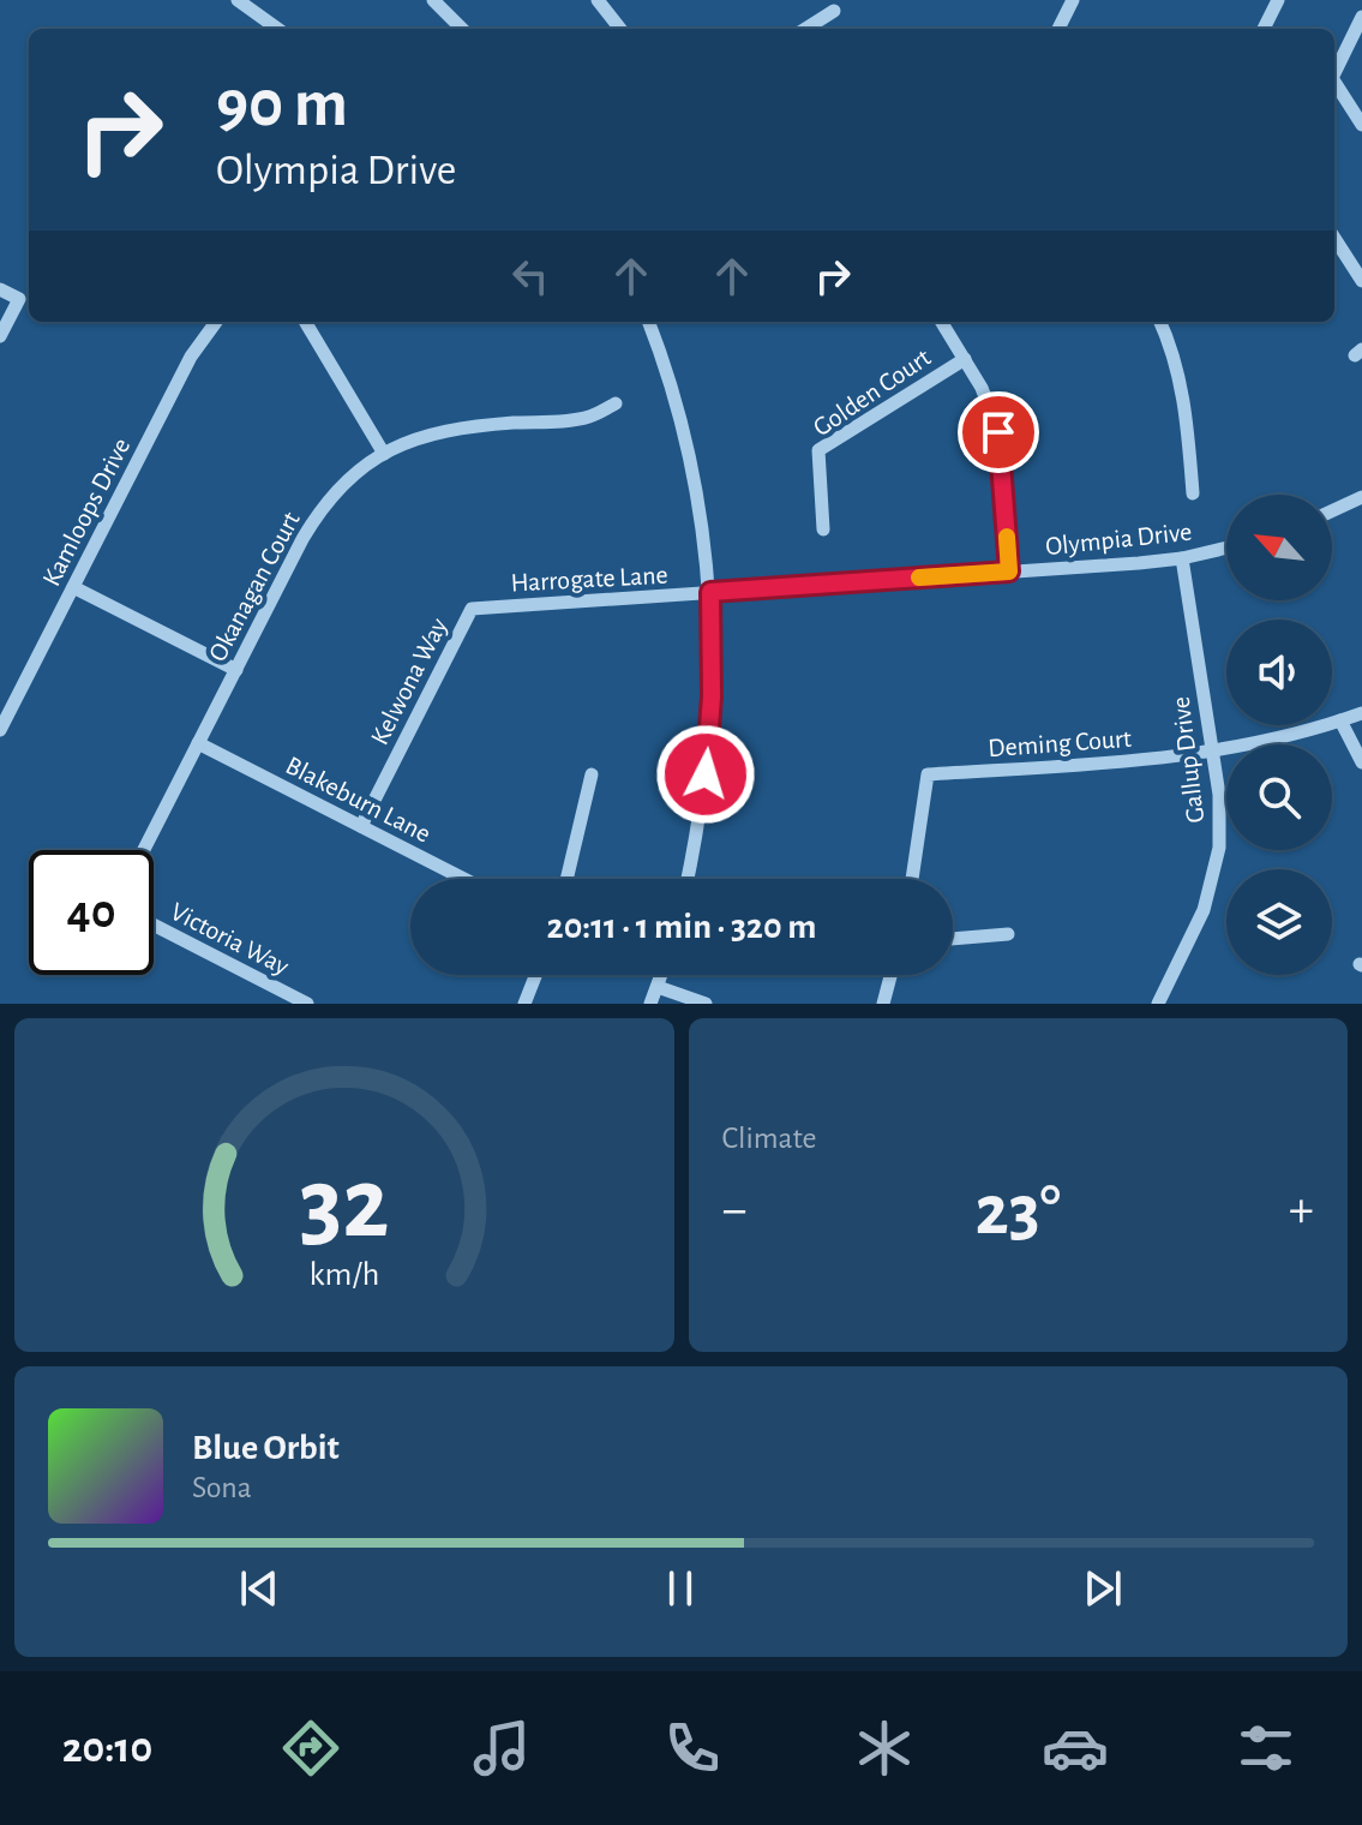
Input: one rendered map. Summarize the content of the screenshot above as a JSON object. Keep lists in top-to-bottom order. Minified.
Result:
{"streets":{"street":["Golden Court","Kamloops Drive","Olympia Drive","Harrogate Lane","Okanagan Court","Kelwona Way","Deming Court","Gallup Drive","Blakeburn Lane","Victoria Way"]},"crossings":[["Olympia Drive","Harrogate Lane"],["Olympia Drive","Gallup Drive"],["Harrogate Lane","Kelwona Way"],["Okanagan Court","Blakeburn Lane"],["Kelwona Way","Blakeburn Lane"],["Deming Court","Gallup Drive"]],"north":"top left","page":{"turn":["90 m","Olympia Drive"],"limit":"40","trip":"20:11 · 1 min · 320 m","tile":"Climate","heat":["−","23°","+"],"song":["Blue Orbit","Sona"],"tabs":"20:10","gauge":["32","km/h"]}}
